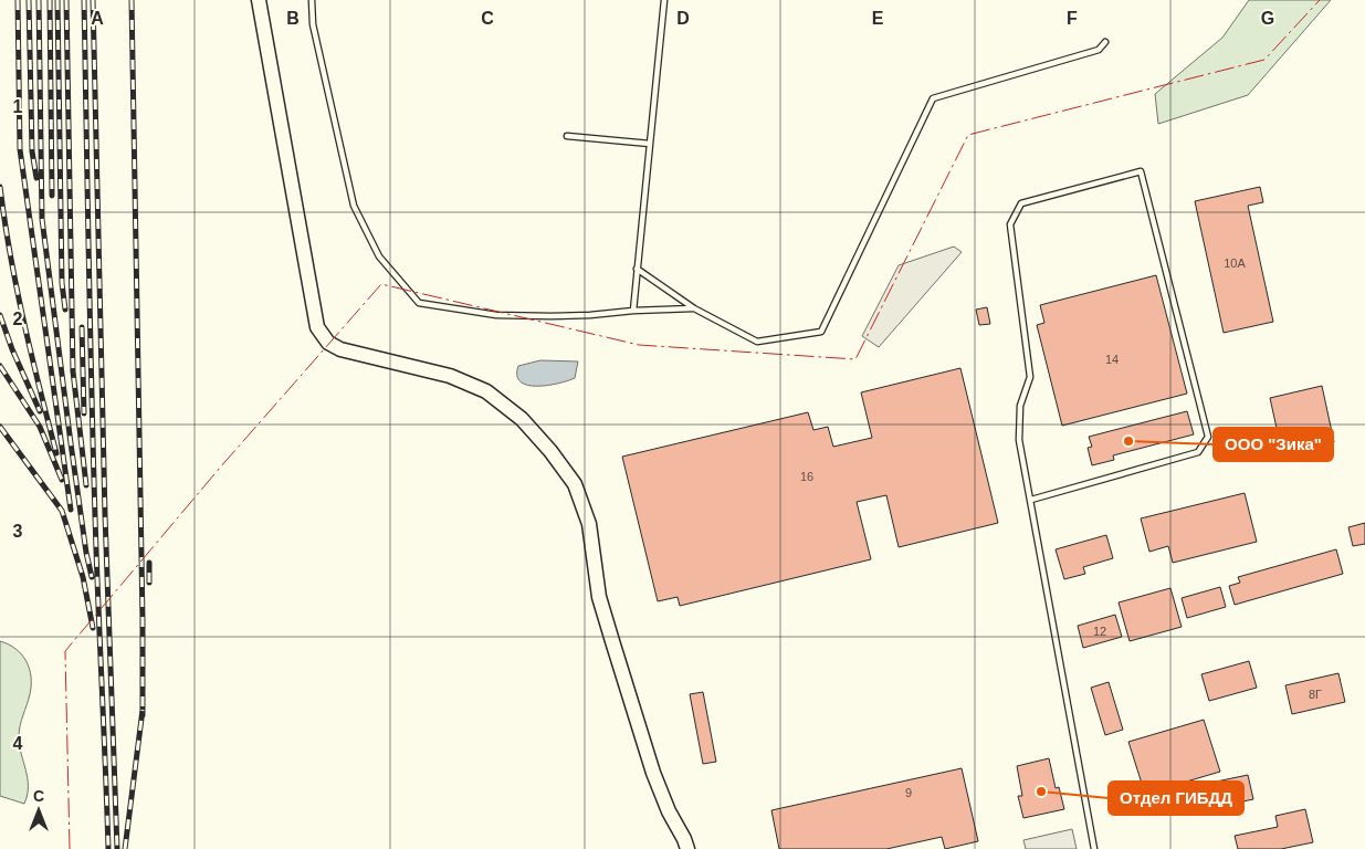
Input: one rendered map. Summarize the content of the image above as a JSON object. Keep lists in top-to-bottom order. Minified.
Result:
{"places":["ООО \"Зика\"","Отдел ГИБДД"],"house_numbers":["10А","14","16","12","8Г","9"],"north":"top","grid":{"columns":["A","B","C","D","E","F","G"],"rows":["1","2","3","4"]}}
